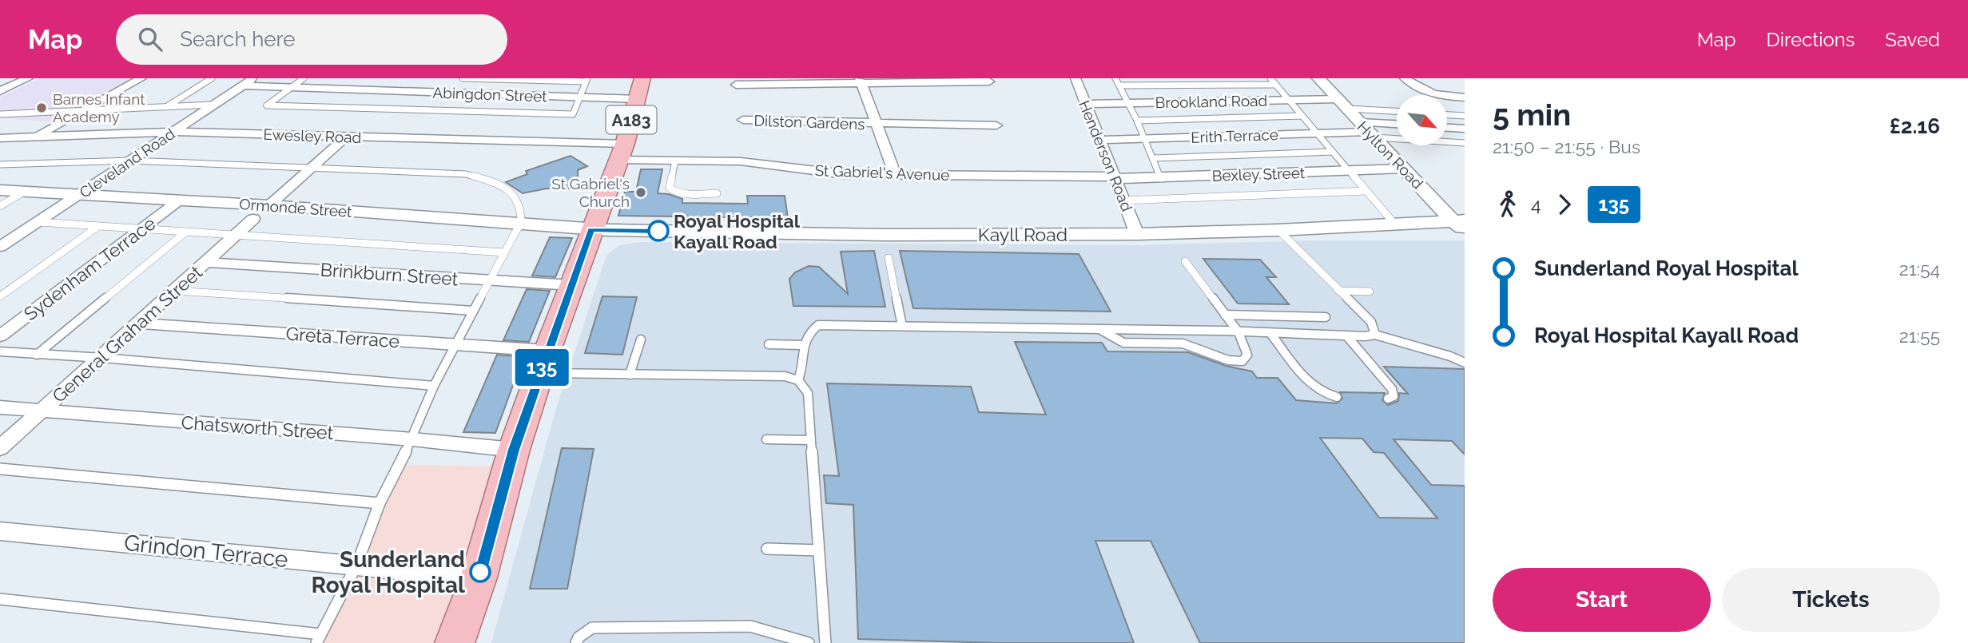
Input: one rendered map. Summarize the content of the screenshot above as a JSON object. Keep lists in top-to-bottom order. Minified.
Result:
{"streets":{"main road":["A183"],"street":["Abingdon Street","Brookland Road","Dilston Gardens","Ewesley Road","Erith Terrace","Hylton Road","Henderson Road","Cleveland Road","St Gabriel's Avenue","Bexley Street","Ormonde Street","Kayll Road","Sydenham Terrace","Brinkburn Street","General Graham Street","Greta Terrace","Chatsworth Street","Grindon Terrace"]},"crossings":[["Abingdon Street","A183"],["Abingdon Street","Cleveland Road"],["Brookland Road","Hylton Road"],["Brookland Road","Henderson Road"],["A183","Ewesley Road"],["A183","St Gabriel's Avenue"],["A183","Ormonde Street"],["A183","Kayll Road"],["A183","Brinkburn Street"],["A183","Greta Terrace"],["A183","Chatsworth Street"],["A183","Grindon Terrace"],["Ewesley Road","Cleveland Road"],["Ewesley Road","St Gabriel's Avenue"],["Erith Terrace","Hylton Road"],["Erith Terrace","Henderson Road"],["Hylton Road","Bexley Street"],["Hylton Road","Kayll Road"],["Henderson Road","St Gabriel's Avenue"],["Henderson Road","Bexley Street"],["Henderson Road","Kayll Road"],["Cleveland Road","Ormonde Street"],["St Gabriel's Avenue","Bexley Street"],["Ormonde Street","Kayll Road"],["Ormonde Street","Sydenham Terrace"],["Brinkburn Street","General Graham Street"],["General Graham Street","Greta Terrace"],["General Graham Street","Chatsworth Street"]],"places":["Barnes Infant Academy","St Gabriel's Church","Royal Hospital Kayall Road","Sunderland Royal Hospital"],"lines":["bus line 135"],"north":"bottom right","page":{"header":"Map","search":"Search here","nav":["Map","Directions","Saved"],"on_map":"135","heading":["5 min","21:50 – 21:55 · Bus","£2.16"],"legs":["4","135"],"list":[{"name":"Sunderland Royal Hospital","value":"21:54"},{"name":"Royal Hospital Kayall Road","value":"21:55"}],"buttons":["Start","Tickets"]}}
